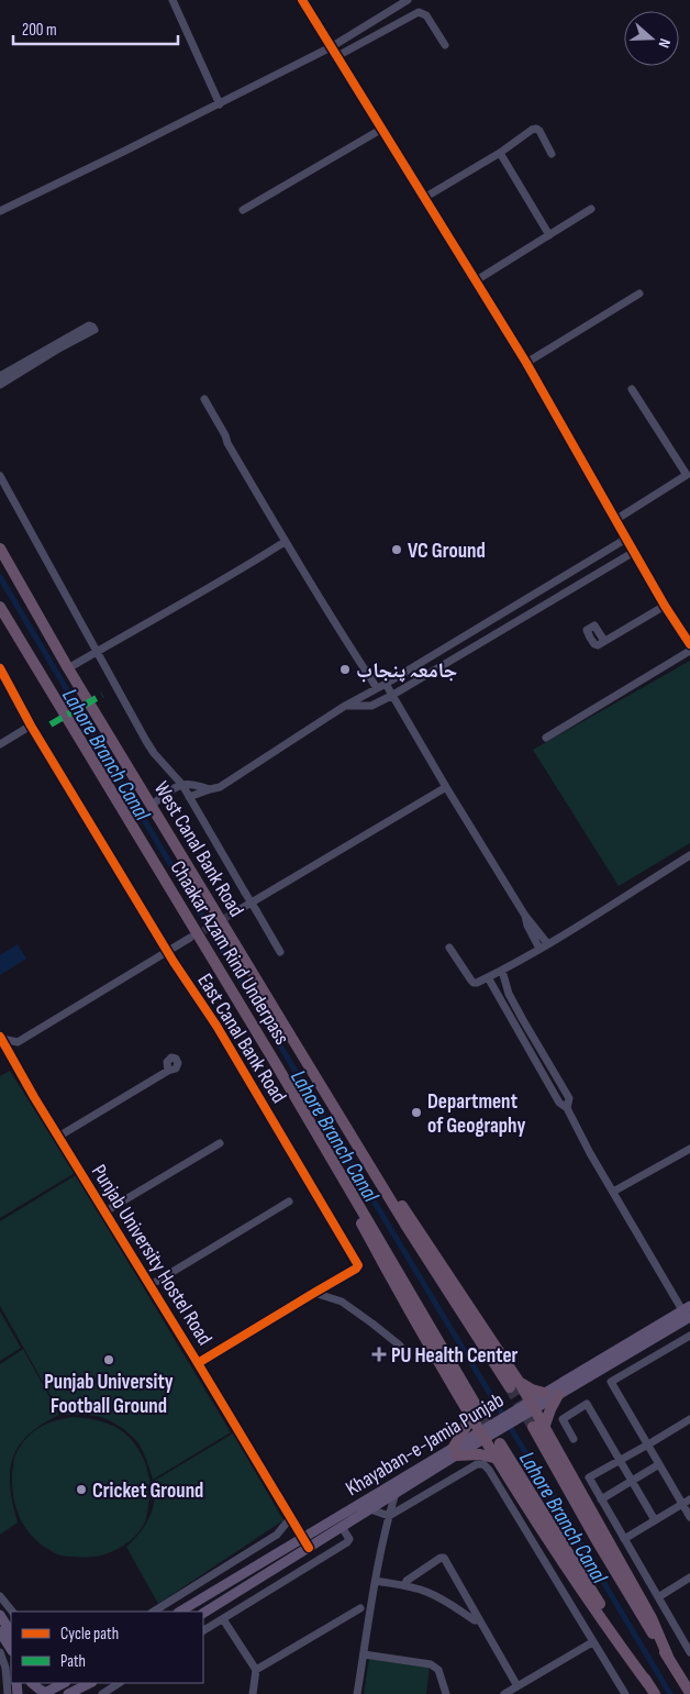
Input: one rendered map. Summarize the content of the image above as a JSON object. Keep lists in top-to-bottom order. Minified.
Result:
{"streets":{"highway":["West Canal Bank Road","Chaakar Azam Rind Underpass"],"main road":["Khayaban-e-Jamia Punjab"],"street":["East Canal Bank Road","Punjab University Hostel Road"]},"crossings":[["West Canal Bank Road","Khayaban-e-Jamia Punjab"],["Chaakar Azam Rind Underpass","Khayaban-e-Jamia Punjab"],["East Canal Bank Road","Punjab University Hostel Road"],["Punjab University Hostel Road","Khayaban-e-Jamia Punjab"]],"water":["Lahore Branch Canal"],"places":{"other":["VC Ground","جامعہ پنجاب","Department of Geography","Punjab University Football Ground","Cricket Ground"],"health":["PU Health Center"]},"legend":["Cycle path","Path"],"scale_bar":"200 m","north":"right"}
